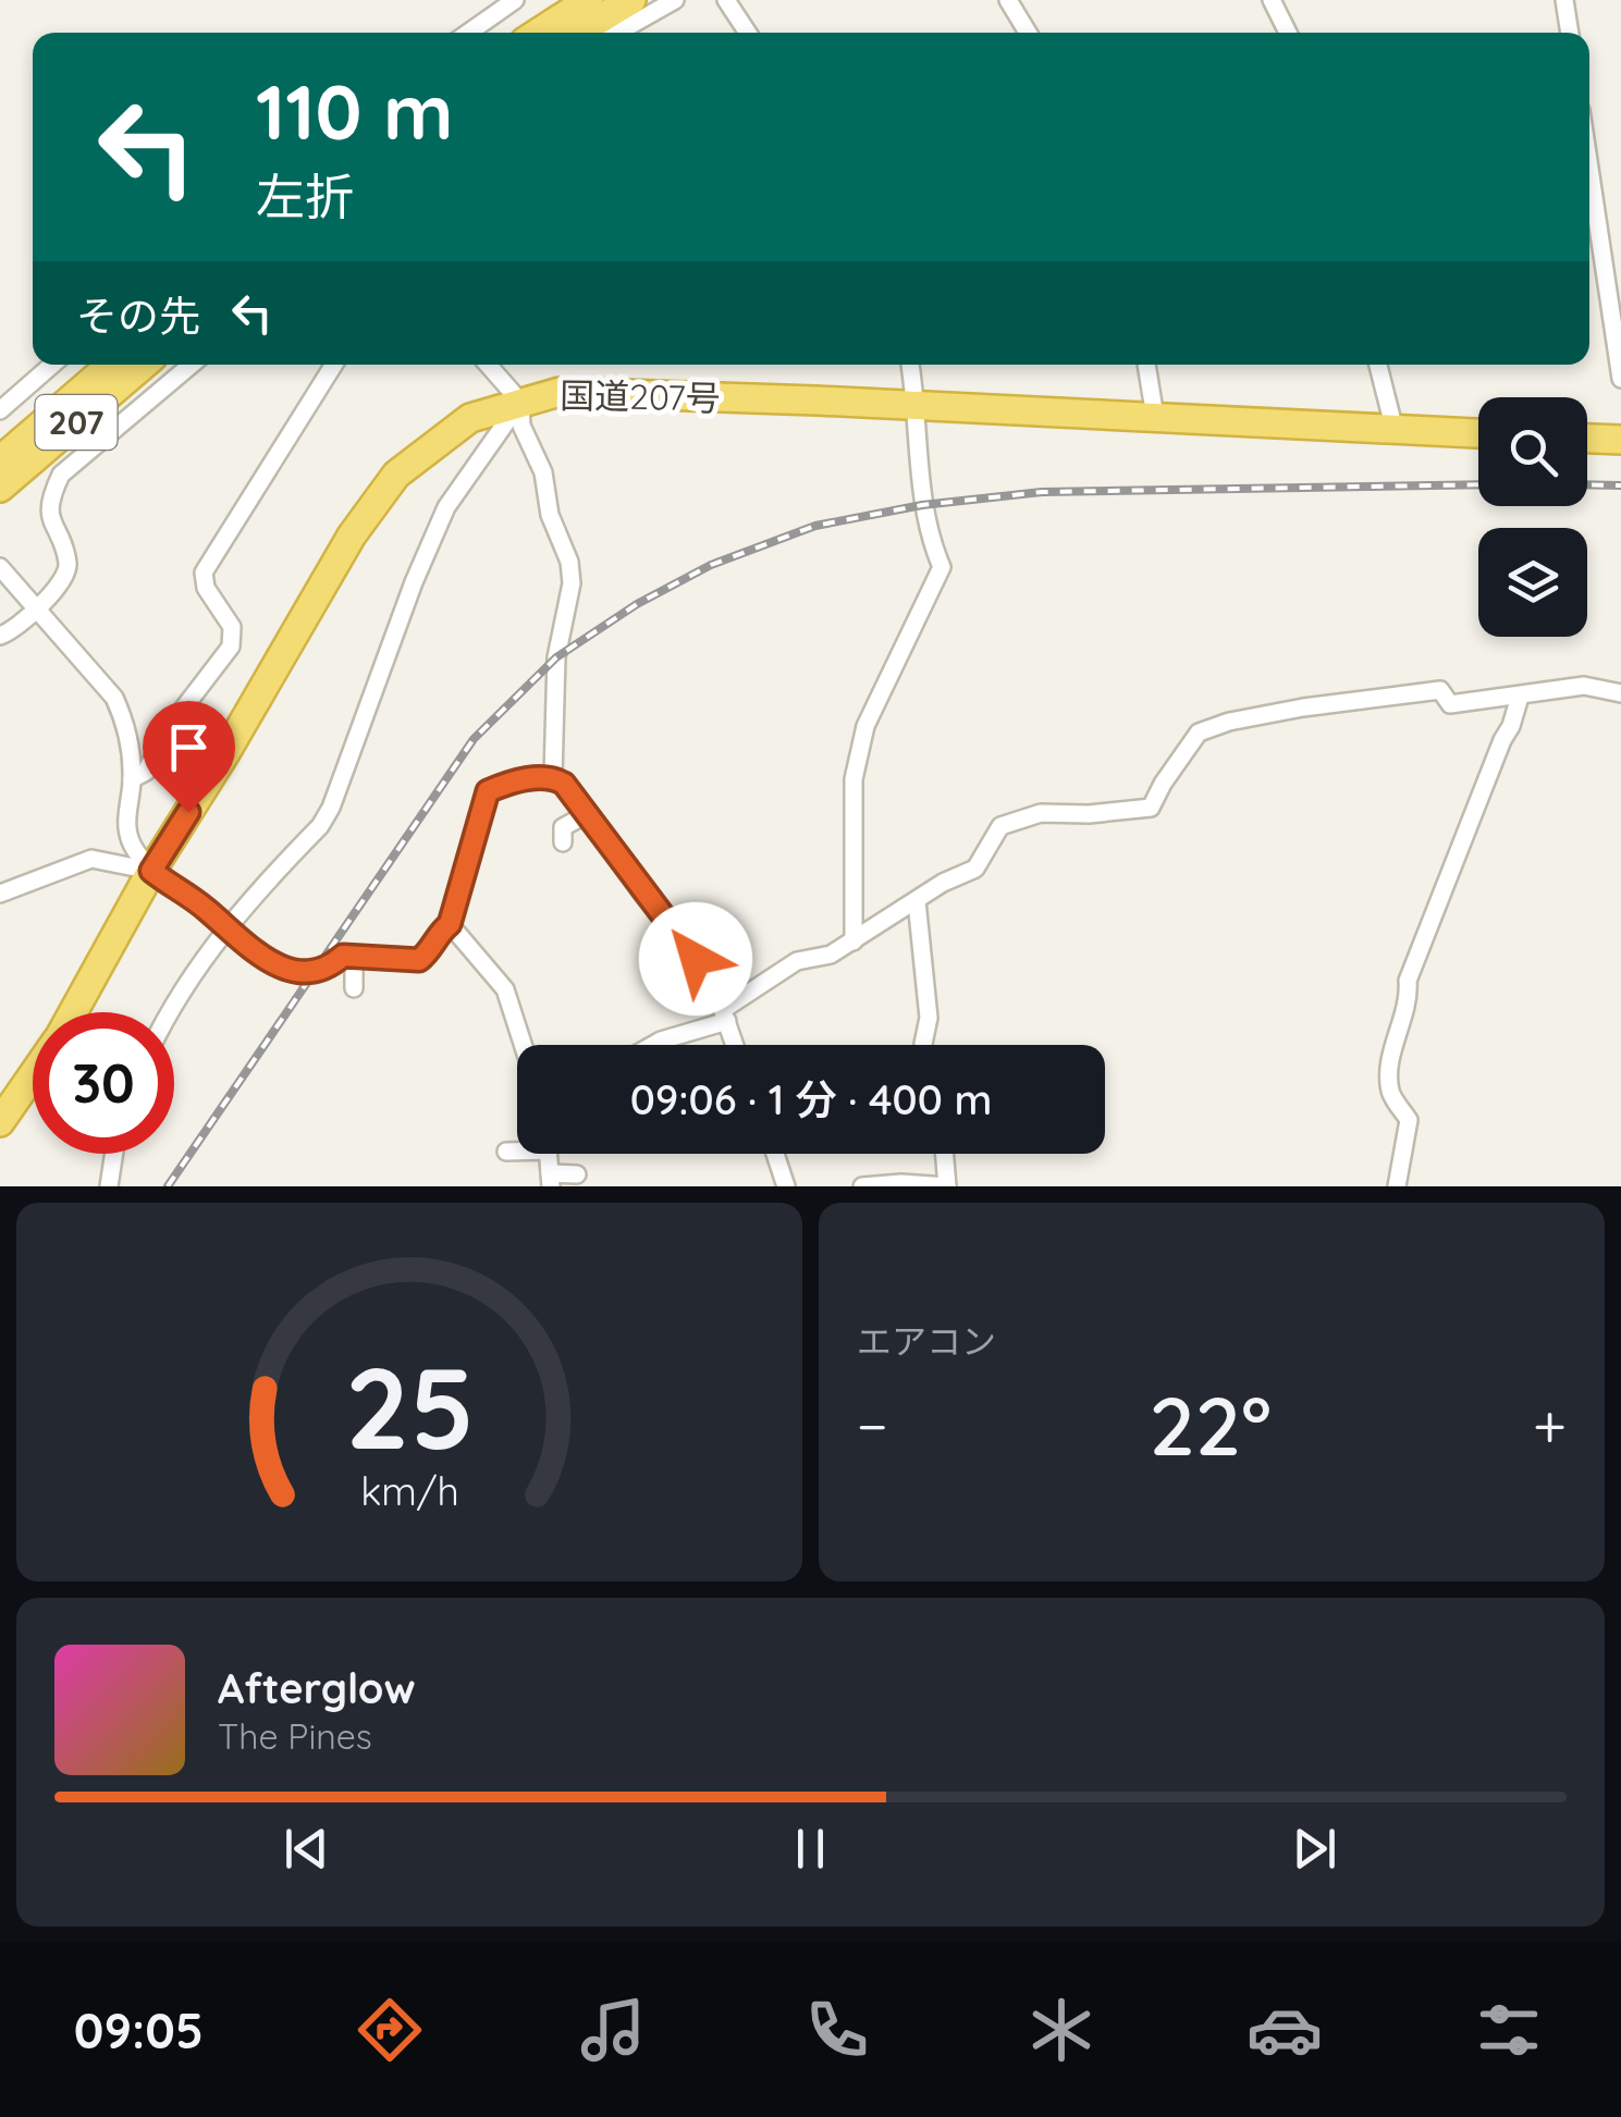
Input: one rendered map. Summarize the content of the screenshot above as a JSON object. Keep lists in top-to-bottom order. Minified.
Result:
{"streets":{"highway":["国道207号","207"]},"page":{"turn":["110 m","左折"],"then":"その先","limit":"30","trip":"09:06 · 1 分 · 400 m","tile":"エアコン","heat":["−","22°","+"],"song":["Afterglow","The Pines"],"tabs":"09:05","gauge":["25","km/h"]}}
